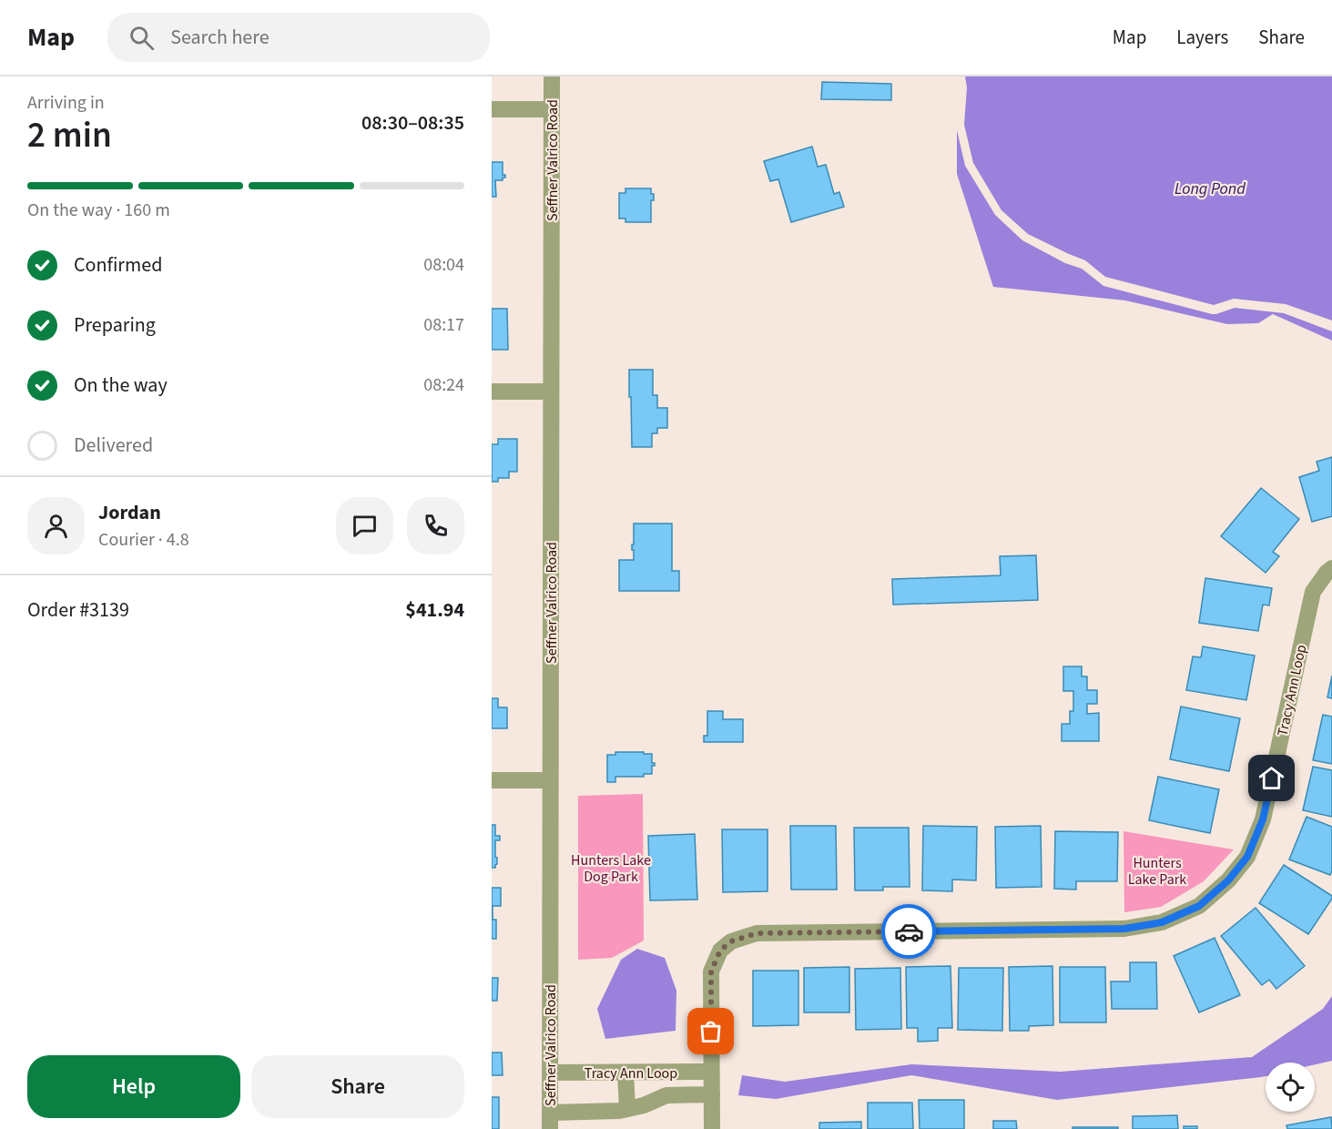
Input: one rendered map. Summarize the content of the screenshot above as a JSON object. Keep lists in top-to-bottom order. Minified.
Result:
{"streets":{"street":["Seffner Valrico Road","Tracy Ann Loop"]},"crossings":[["Seffner Valrico Road","Tracy Ann Loop"]],"water":["Long Pond"],"parks":["Hunters Lake Dog Park","Hunters Lake Park"],"page":{"header":"Map","search":"Search here","nav":["Map","Layers","Share"],"heading":["2 min","Arriving in","08:30–08:35"],"panel":["Jordan","Courier · 4.8","Order #3139","$41.94"],"bar":"On the way · 160 m","list":[["Confirmed","08:04"],["Preparing","08:17"],["On the way","08:24"],"Delivered"],"buttons":["Help","Share"]}}
